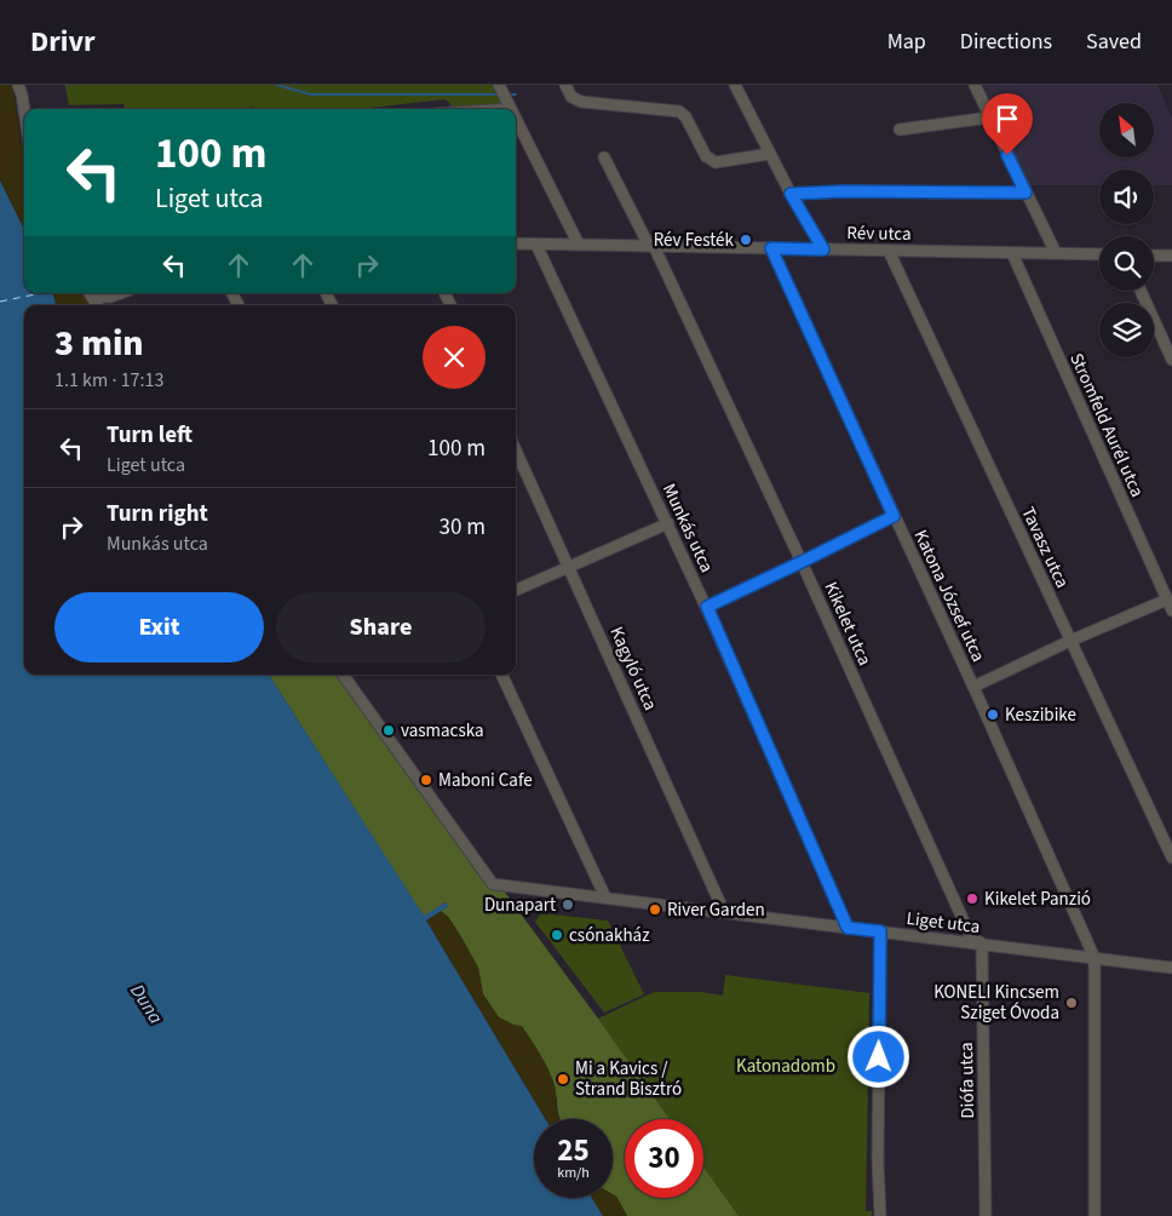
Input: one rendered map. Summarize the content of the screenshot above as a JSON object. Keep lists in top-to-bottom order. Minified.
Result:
{"streets":{"street":["Rév utca","Stromfeld Aurél utca","Munkás utca","Tavasz utca","Katona József utca","Kikelet utca","Kagyló utca","Liget utca","Diófa utca"]},"crossings":[["Rév utca","Stromfeld Aurél utca"],["Rév utca","Munkás utca"],["Rév utca","Tavasz utca"],["Rév utca","Katona József utca"],["Rév utca","Kikelet utca"],["Munkás utca","Liget utca"],["Katona József utca","Liget utca"],["Kikelet utca","Liget utca"],["Kikelet utca","Diófa utca"],["Kagyló utca","Liget utca"],["Liget utca","Diófa utca"]],"water":["Duna"],"parks":["Katonadomb"],"places":["Rév Festék","Keszibike","vasmacska","Maboni Cafe","Kikelet Panzió","Dunapart","River Garden","csónakház","KONELI Kincsem Sziget Óvoda","Mi a Kavics / Strand Bisztró"],"north":"top left","page":{"header":"Drivr","nav":["Map","Directions","Saved"],"turn":["100 m","Liget utca"],"heading":["3 min","1.1 km · 17:13"],"list":[{"name":"Turn left","note":"Liget utca","value":"100 m"},{"name":"Turn right","note":"Munkás utca","value":"30 m"}],"buttons":["Exit","Share"],"speed":"25 km/h","limit":"30"}}
